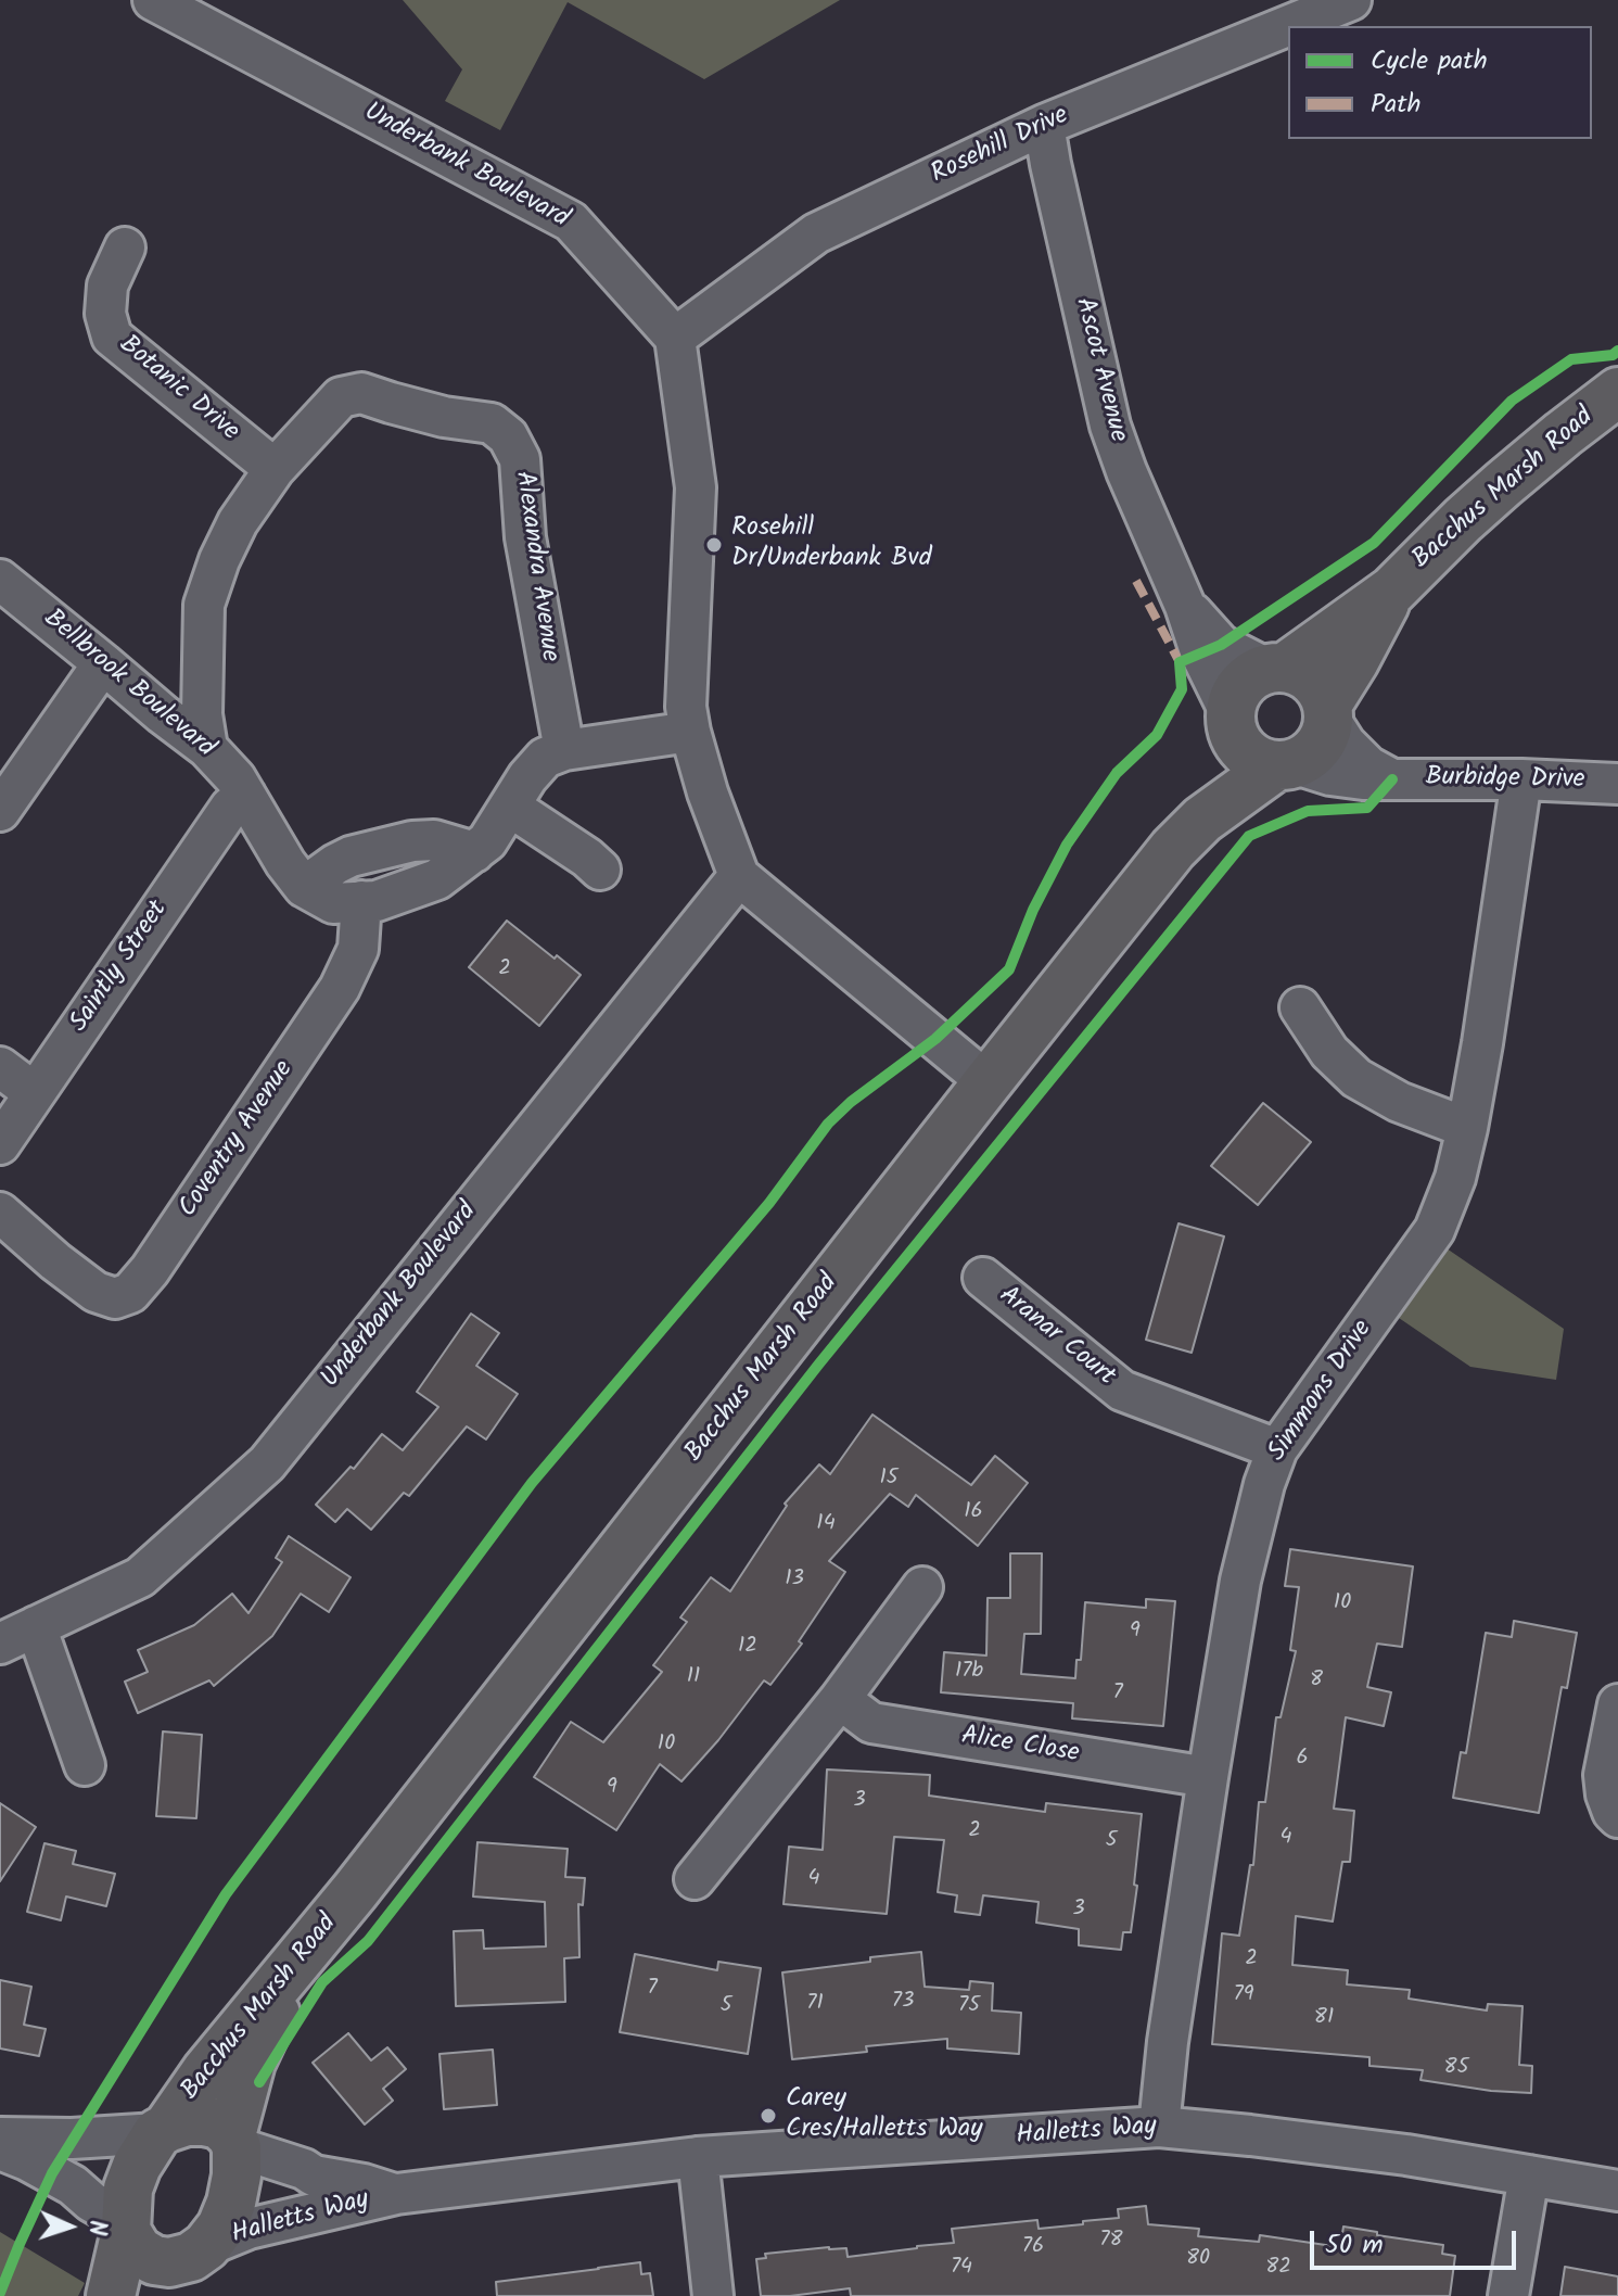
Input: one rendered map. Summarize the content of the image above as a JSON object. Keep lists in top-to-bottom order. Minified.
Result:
{"streets":{"main road":["Bacchus Marsh Road"],"street":["Rosehill Drive","Underbank Boulevard","Ascot Avenue","Botanic Drive","Alexandra Avenue","Bellbrook Boulevard","Burbidge Drive","Saintly Street","Coventry Avenue","Aranar Court","Simmons Drive","Alice Close","Halletts Way"]},"crossings":[["Rosehill Drive","Underbank Boulevard"],["Rosehill Drive","Ascot Avenue"],["Botanic Drive","Alexandra Avenue"],["Bacchus Marsh Road","Burbidge Drive"],["Bacchus Marsh Road","Halletts Way"],["Alexandra Avenue","Bellbrook Boulevard"],["Bellbrook Boulevard","Saintly Street"],["Burbidge Drive","Simmons Drive"],["Aranar Court","Simmons Drive"],["Simmons Drive","Alice Close"],["Simmons Drive","Halletts Way"]],"places":["Rosehill Dr/Underbank Bvd","Carey Cres/Halletts Way"],"house_numbers":["2","15","16","14","13","10","9","12","17b","11","8","7","10","6","9","3","2","4","5","4","3","2","7","79","73","71","5","75","81","85","78","76","80","74","82"],"legend":["Cycle path","Path"],"scale_bar":"50 m","north":"right"}
